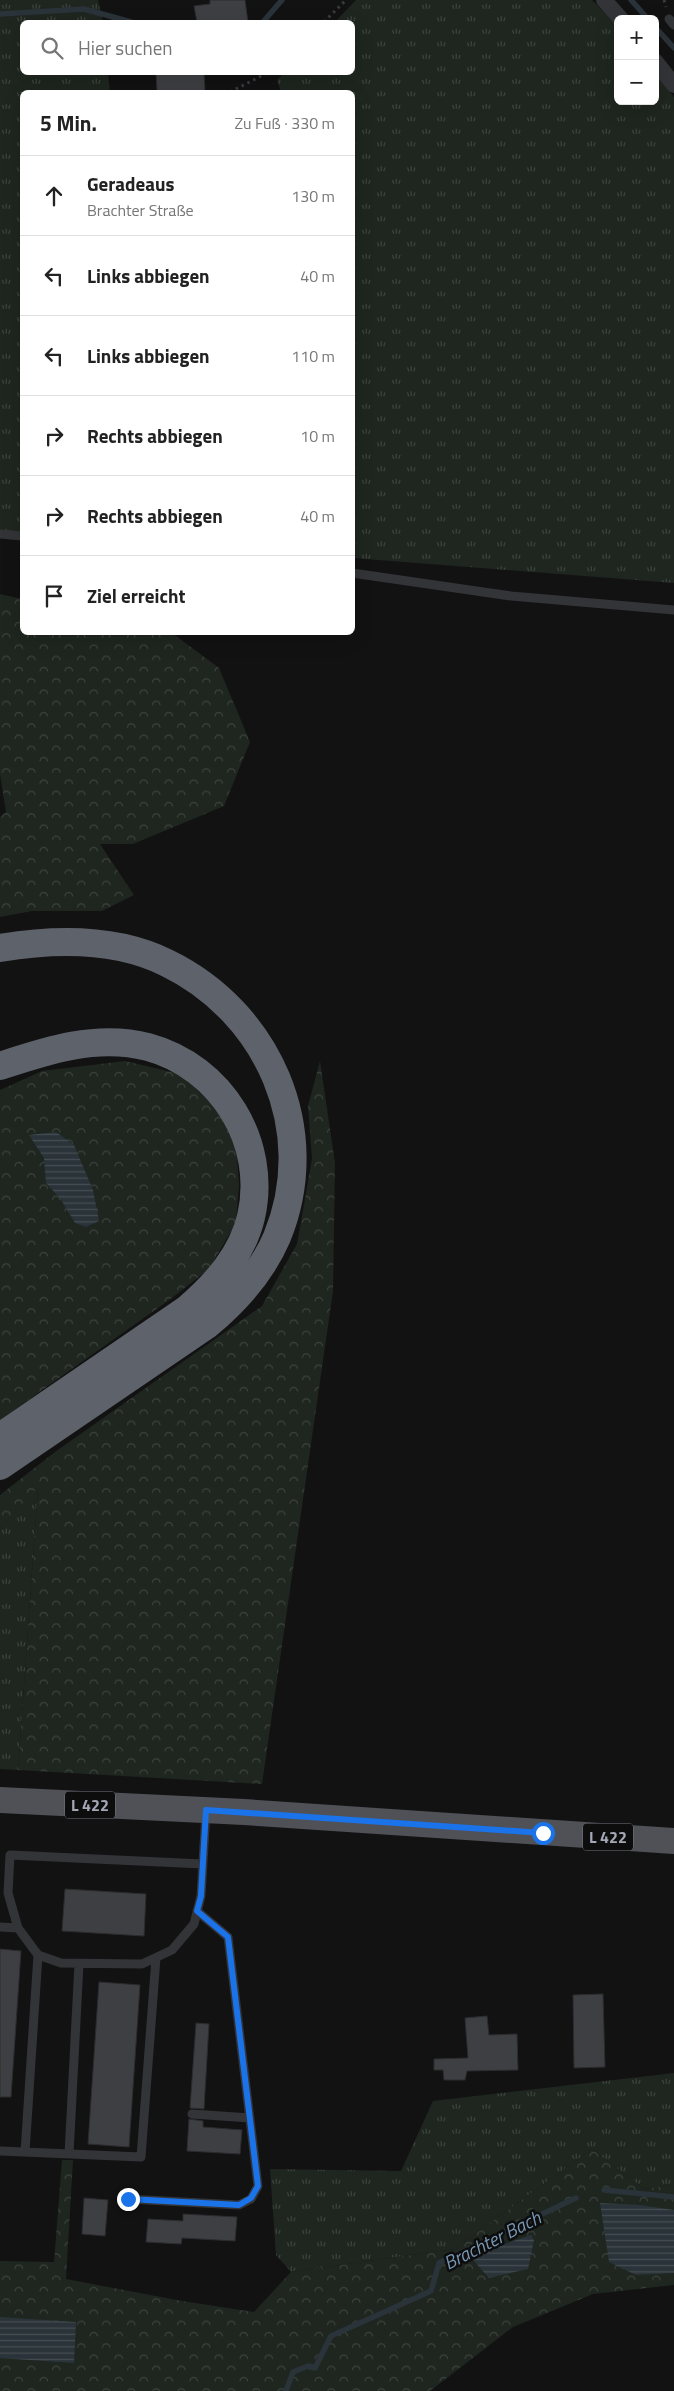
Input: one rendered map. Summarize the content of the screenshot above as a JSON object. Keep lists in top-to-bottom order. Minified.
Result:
{"streets":{"main road":["L 422"]},"water":["Brachter Bach"],"page":{"map_buttons":["+","−"],"search":"Hier suchen","heading":["5 Min.","Zu Fuß · 330 m"],"list":[["Geradeaus","Brachter Straße","130 m"],["Links abbiegen","40 m"],["Links abbiegen","110 m"],["Rechts abbiegen","10 m"],["Rechts abbiegen","40 m"],"Ziel erreicht"]}}
